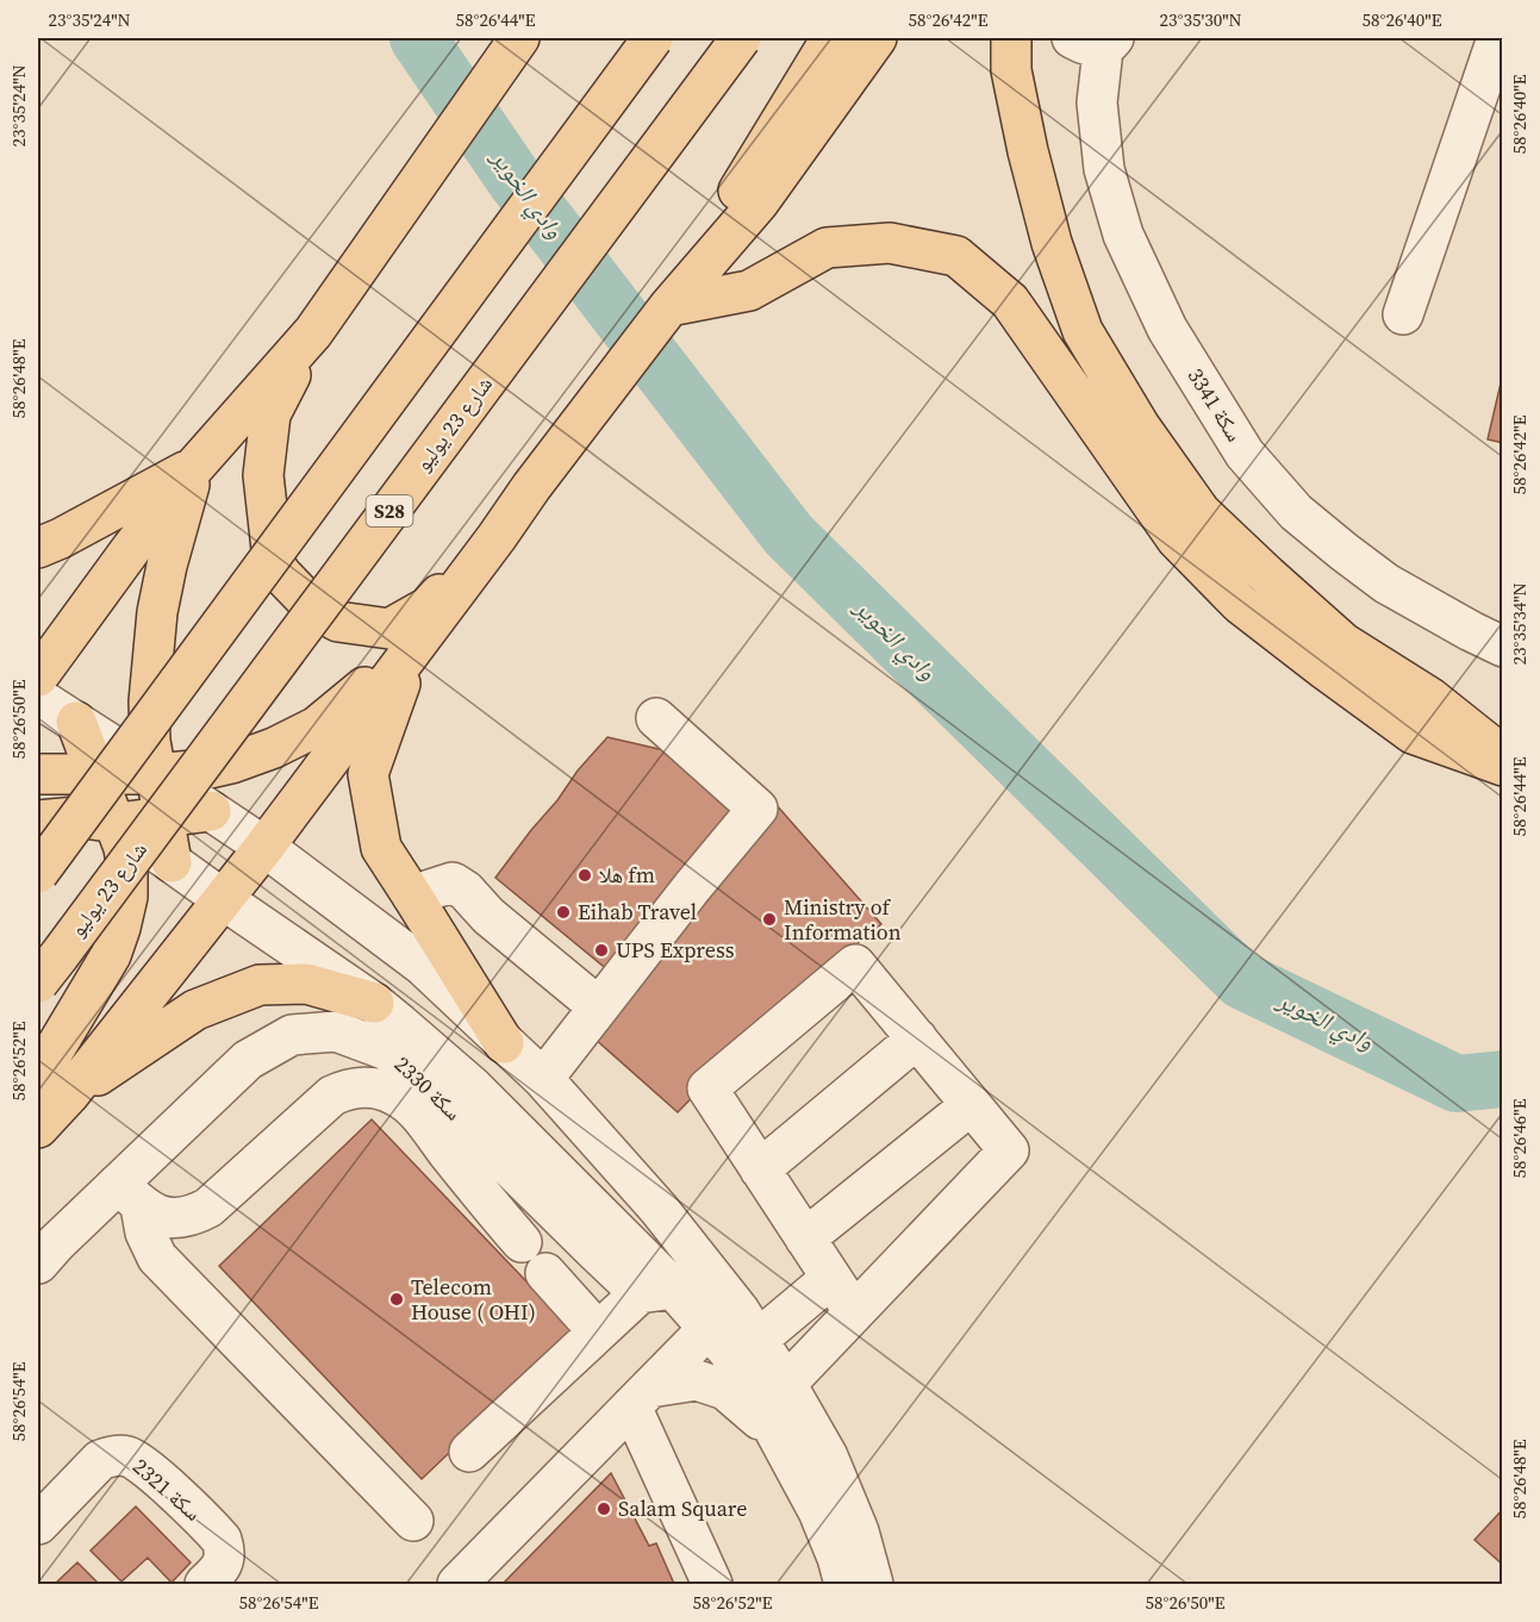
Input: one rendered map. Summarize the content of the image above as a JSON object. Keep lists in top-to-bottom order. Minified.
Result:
{"streets":{"main road":["شارع 23 يوليو","S28"],"street":["سكة 3341","سكة 2330","سكة 2321"]},"water":["وادي الخوير"],"places":["هلا fm","Eihab Travel","Ministry of Information","UPS Express","Telecom House ( OHI)","Salam Square"],"coordinates":["23°35'24\"N","58°26'44\"E","58°26'42\"E","23°35'30\"N","58°26'40\"E","58°26'48\"E","23°35'34\"N","58°26'50\"E","58°26'52\"E","58°26'46\"E","58°26'54\"E"]}
